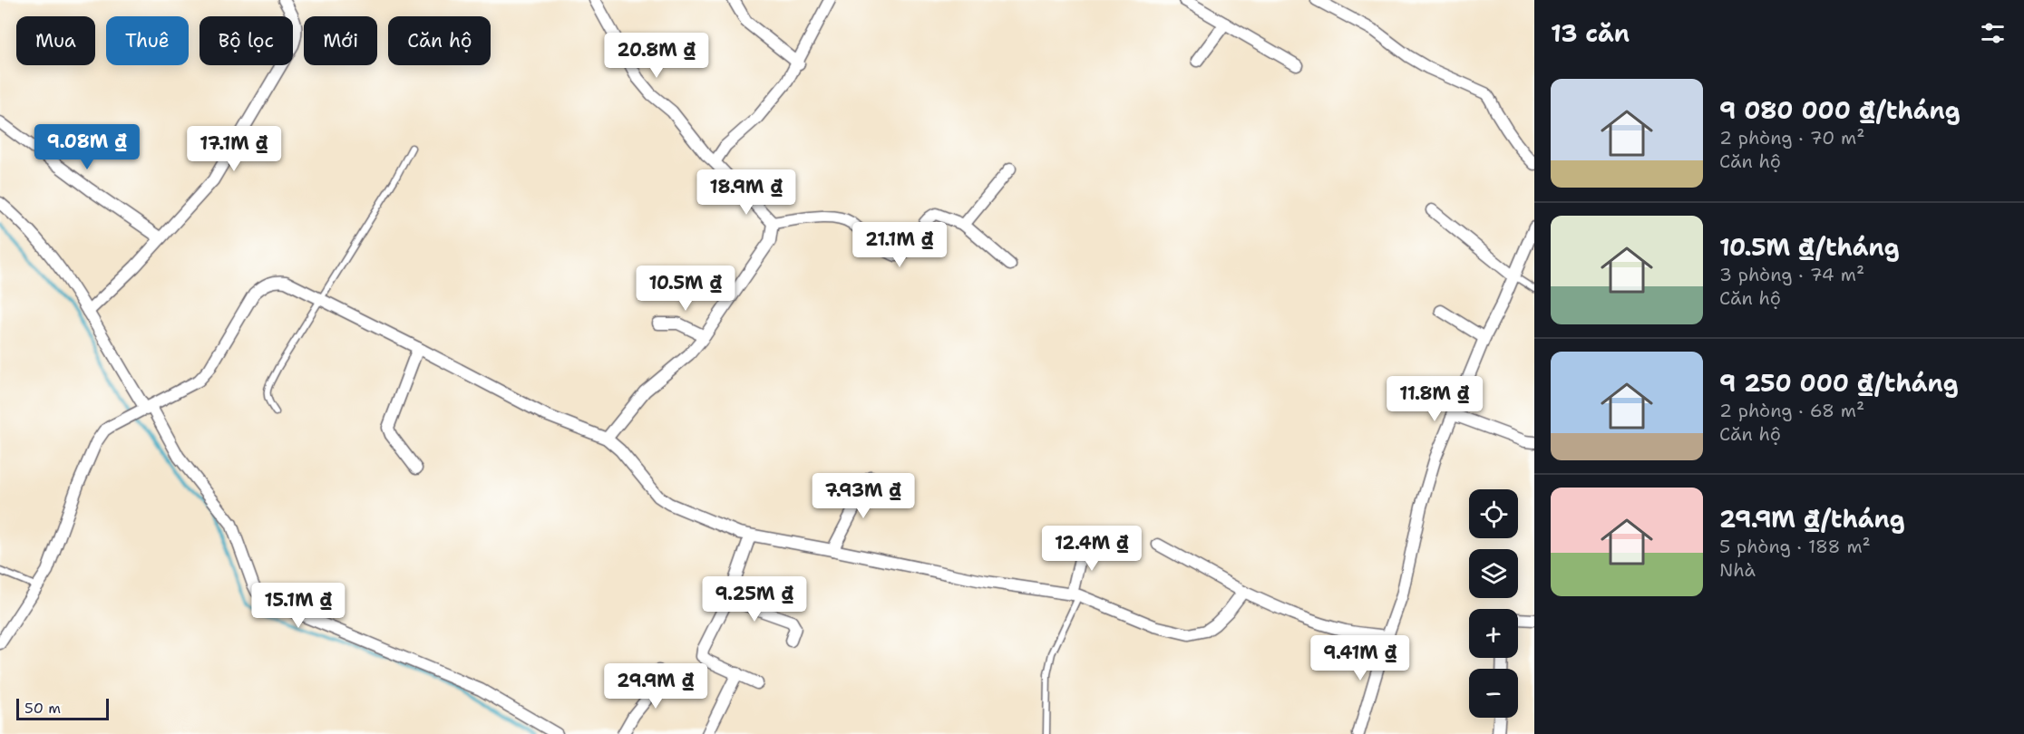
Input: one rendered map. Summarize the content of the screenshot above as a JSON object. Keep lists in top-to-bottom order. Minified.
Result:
{"scale_bar":"50 m","page":{"heading":"13 căn","chip":["Mua","Thuê","Bộ lọc","Mới","Căn hộ"],"price":["20.8M ₫","9.08M ₫","17.1M ₫","18.9M ₫","21.1M ₫","10.5M ₫","11.8M ₫","7.93M ₫","12.4M ₫","9.25M ₫","15.1M ₫","9.41M ₫","29.9M ₫"],"list":[{"name":"9 080 000 ₫/tháng","note":"2 phòng · 70 m² · Căn hộ"},{"name":"10.5M ₫/tháng","note":"3 phòng · 74 m² · Căn hộ"},{"name":"9 250 000 ₫/tháng","note":"2 phòng · 68 m² · Căn hộ"},{"name":"29.9M ₫/tháng","note":"5 phòng · 188 m² · Nhà"}],"map_buttons":["+","−"],"scale":"50 m"}}
